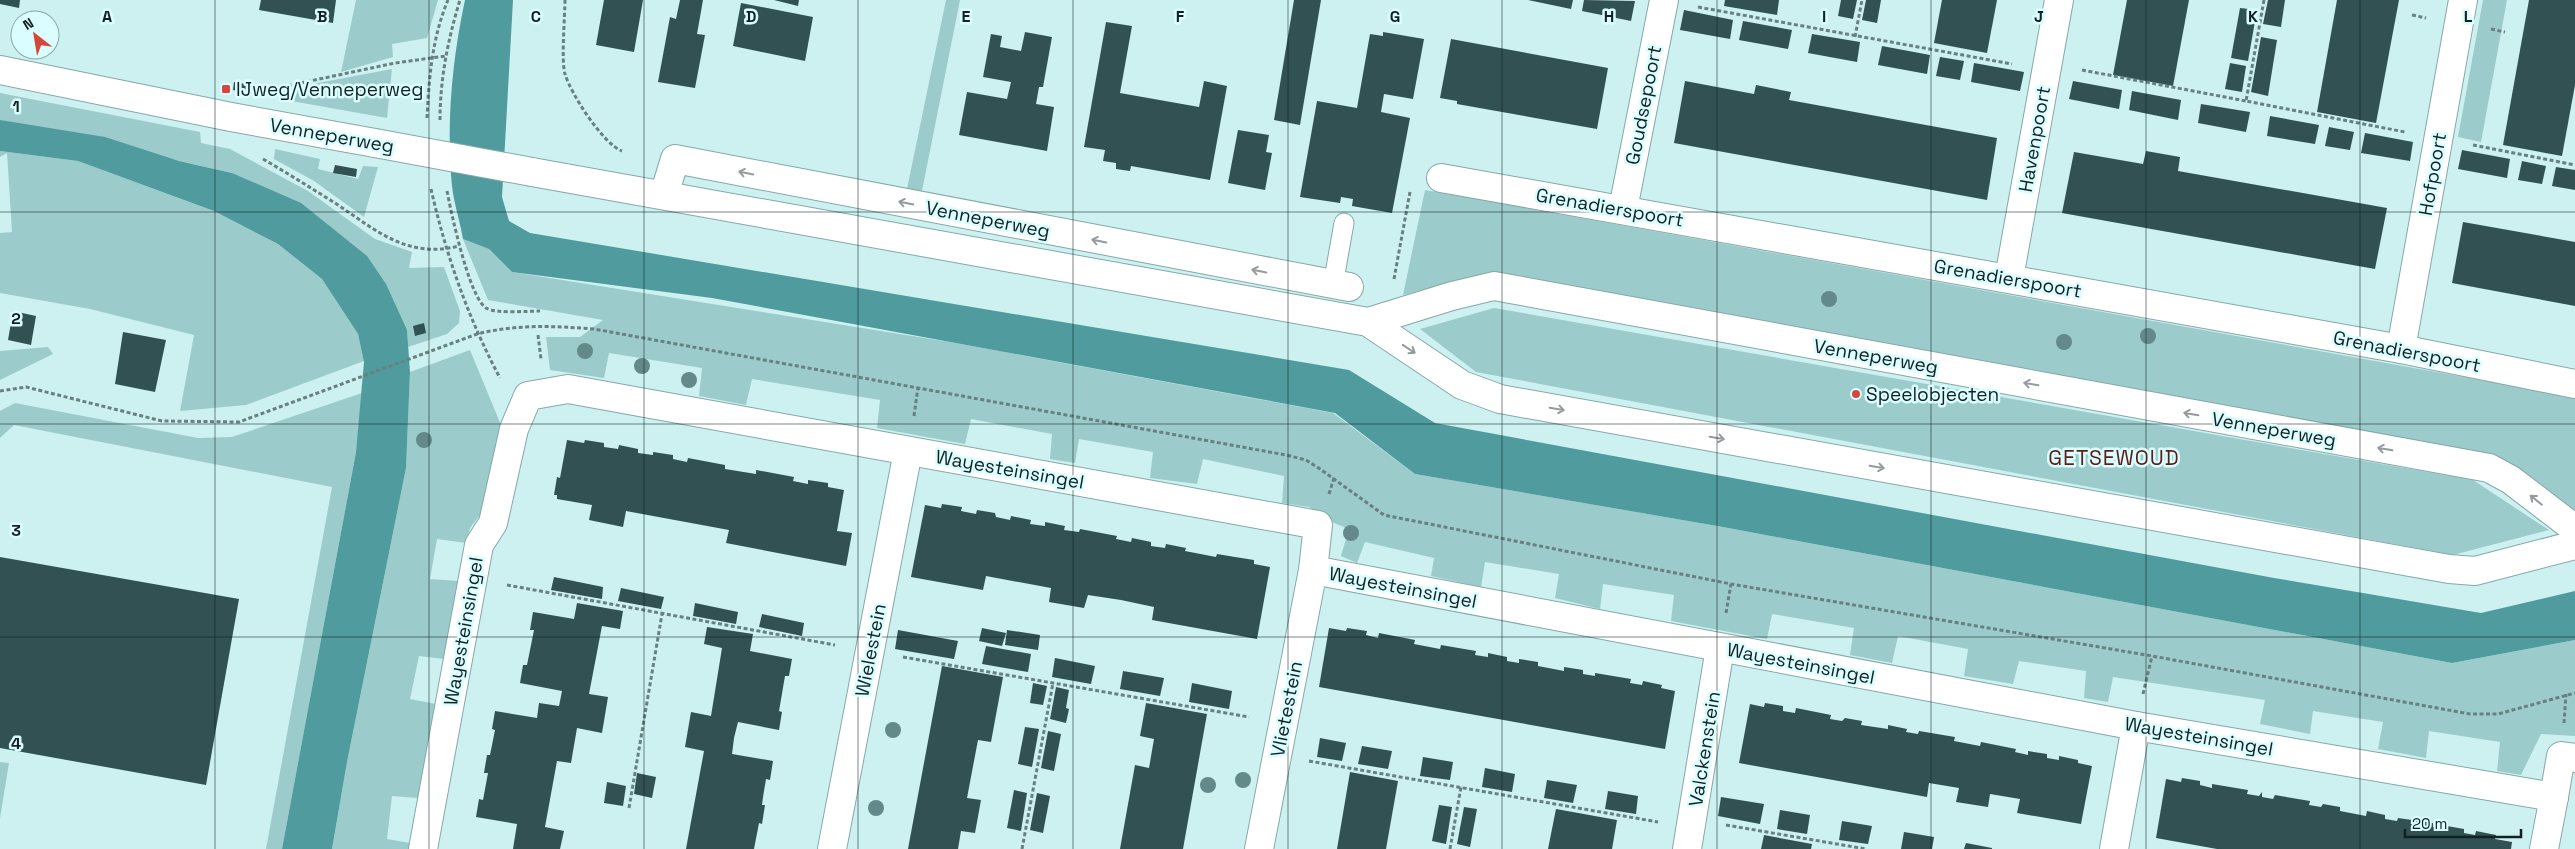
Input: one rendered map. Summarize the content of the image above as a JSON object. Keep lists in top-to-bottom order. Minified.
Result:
{"streets":{"street":["Goudsepoort","Venneperweg","Havenpoort","Hofpoort","Grenadierspoort","Wayesteinsingel","Wielestein","Vlietestein","Valckenstein"]},"crossings":[["Goudsepoort","Grenadierspoort"],["Havenpoort","Grenadierspoort"],["Hofpoort","Grenadierspoort"],["Wayesteinsingel","Wielestein"],["Wayesteinsingel","Vlietestein"],["Wayesteinsingel","Valckenstein"]],"districts":["GETSEWOUD"],"places":{"transit":["IJweg/Venneperweg"],"other":["Speelobjecten"]},"scale_bar":"20 m","north":"top left","grid":{"columns":["A","B","C","D","E","F","G","H","I","J","K","L"],"rows":["1","2","3","4"]}}
